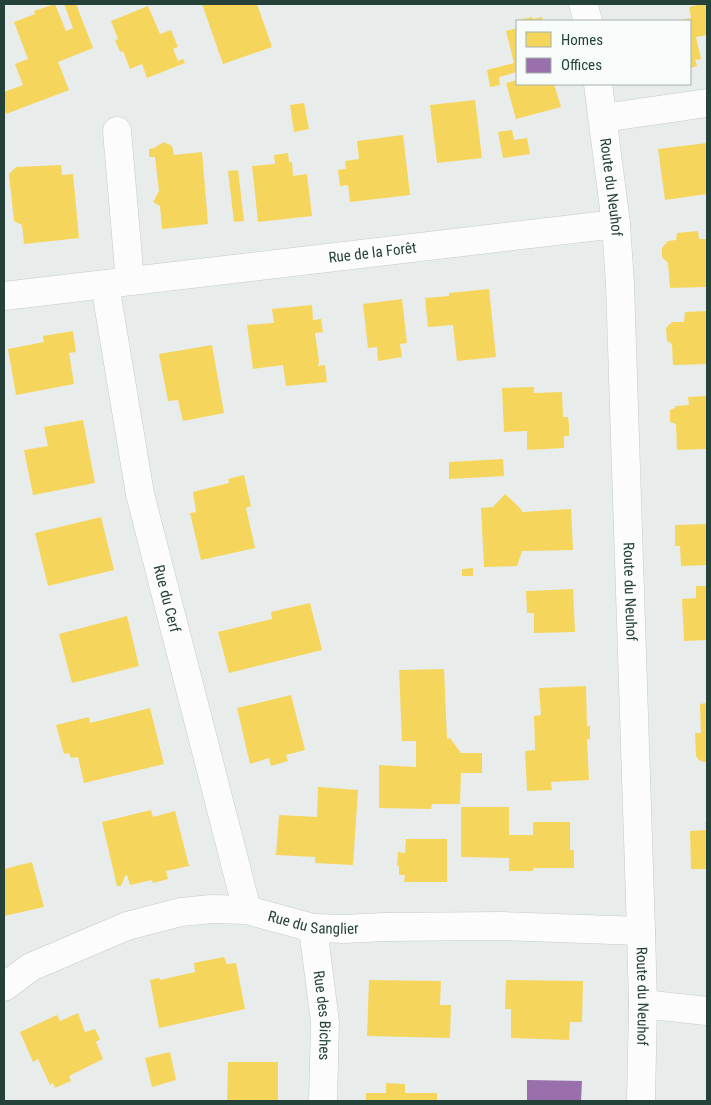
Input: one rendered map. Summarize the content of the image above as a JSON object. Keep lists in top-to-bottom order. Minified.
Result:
{"streets":{"street":["Route du Neuhof","Rue de la Forêt","Rue du Cerf","Rue du Sanglier","Rue des Biches"]},"crossings":[["Route du Neuhof","Rue de la Forêt"],["Route du Neuhof","Rue du Sanglier"],["Rue de la Forêt","Rue du Cerf"],["Rue du Cerf","Rue du Sanglier"],["Rue du Sanglier","Rue des Biches"]],"legend":["Homes","Offices"]}
